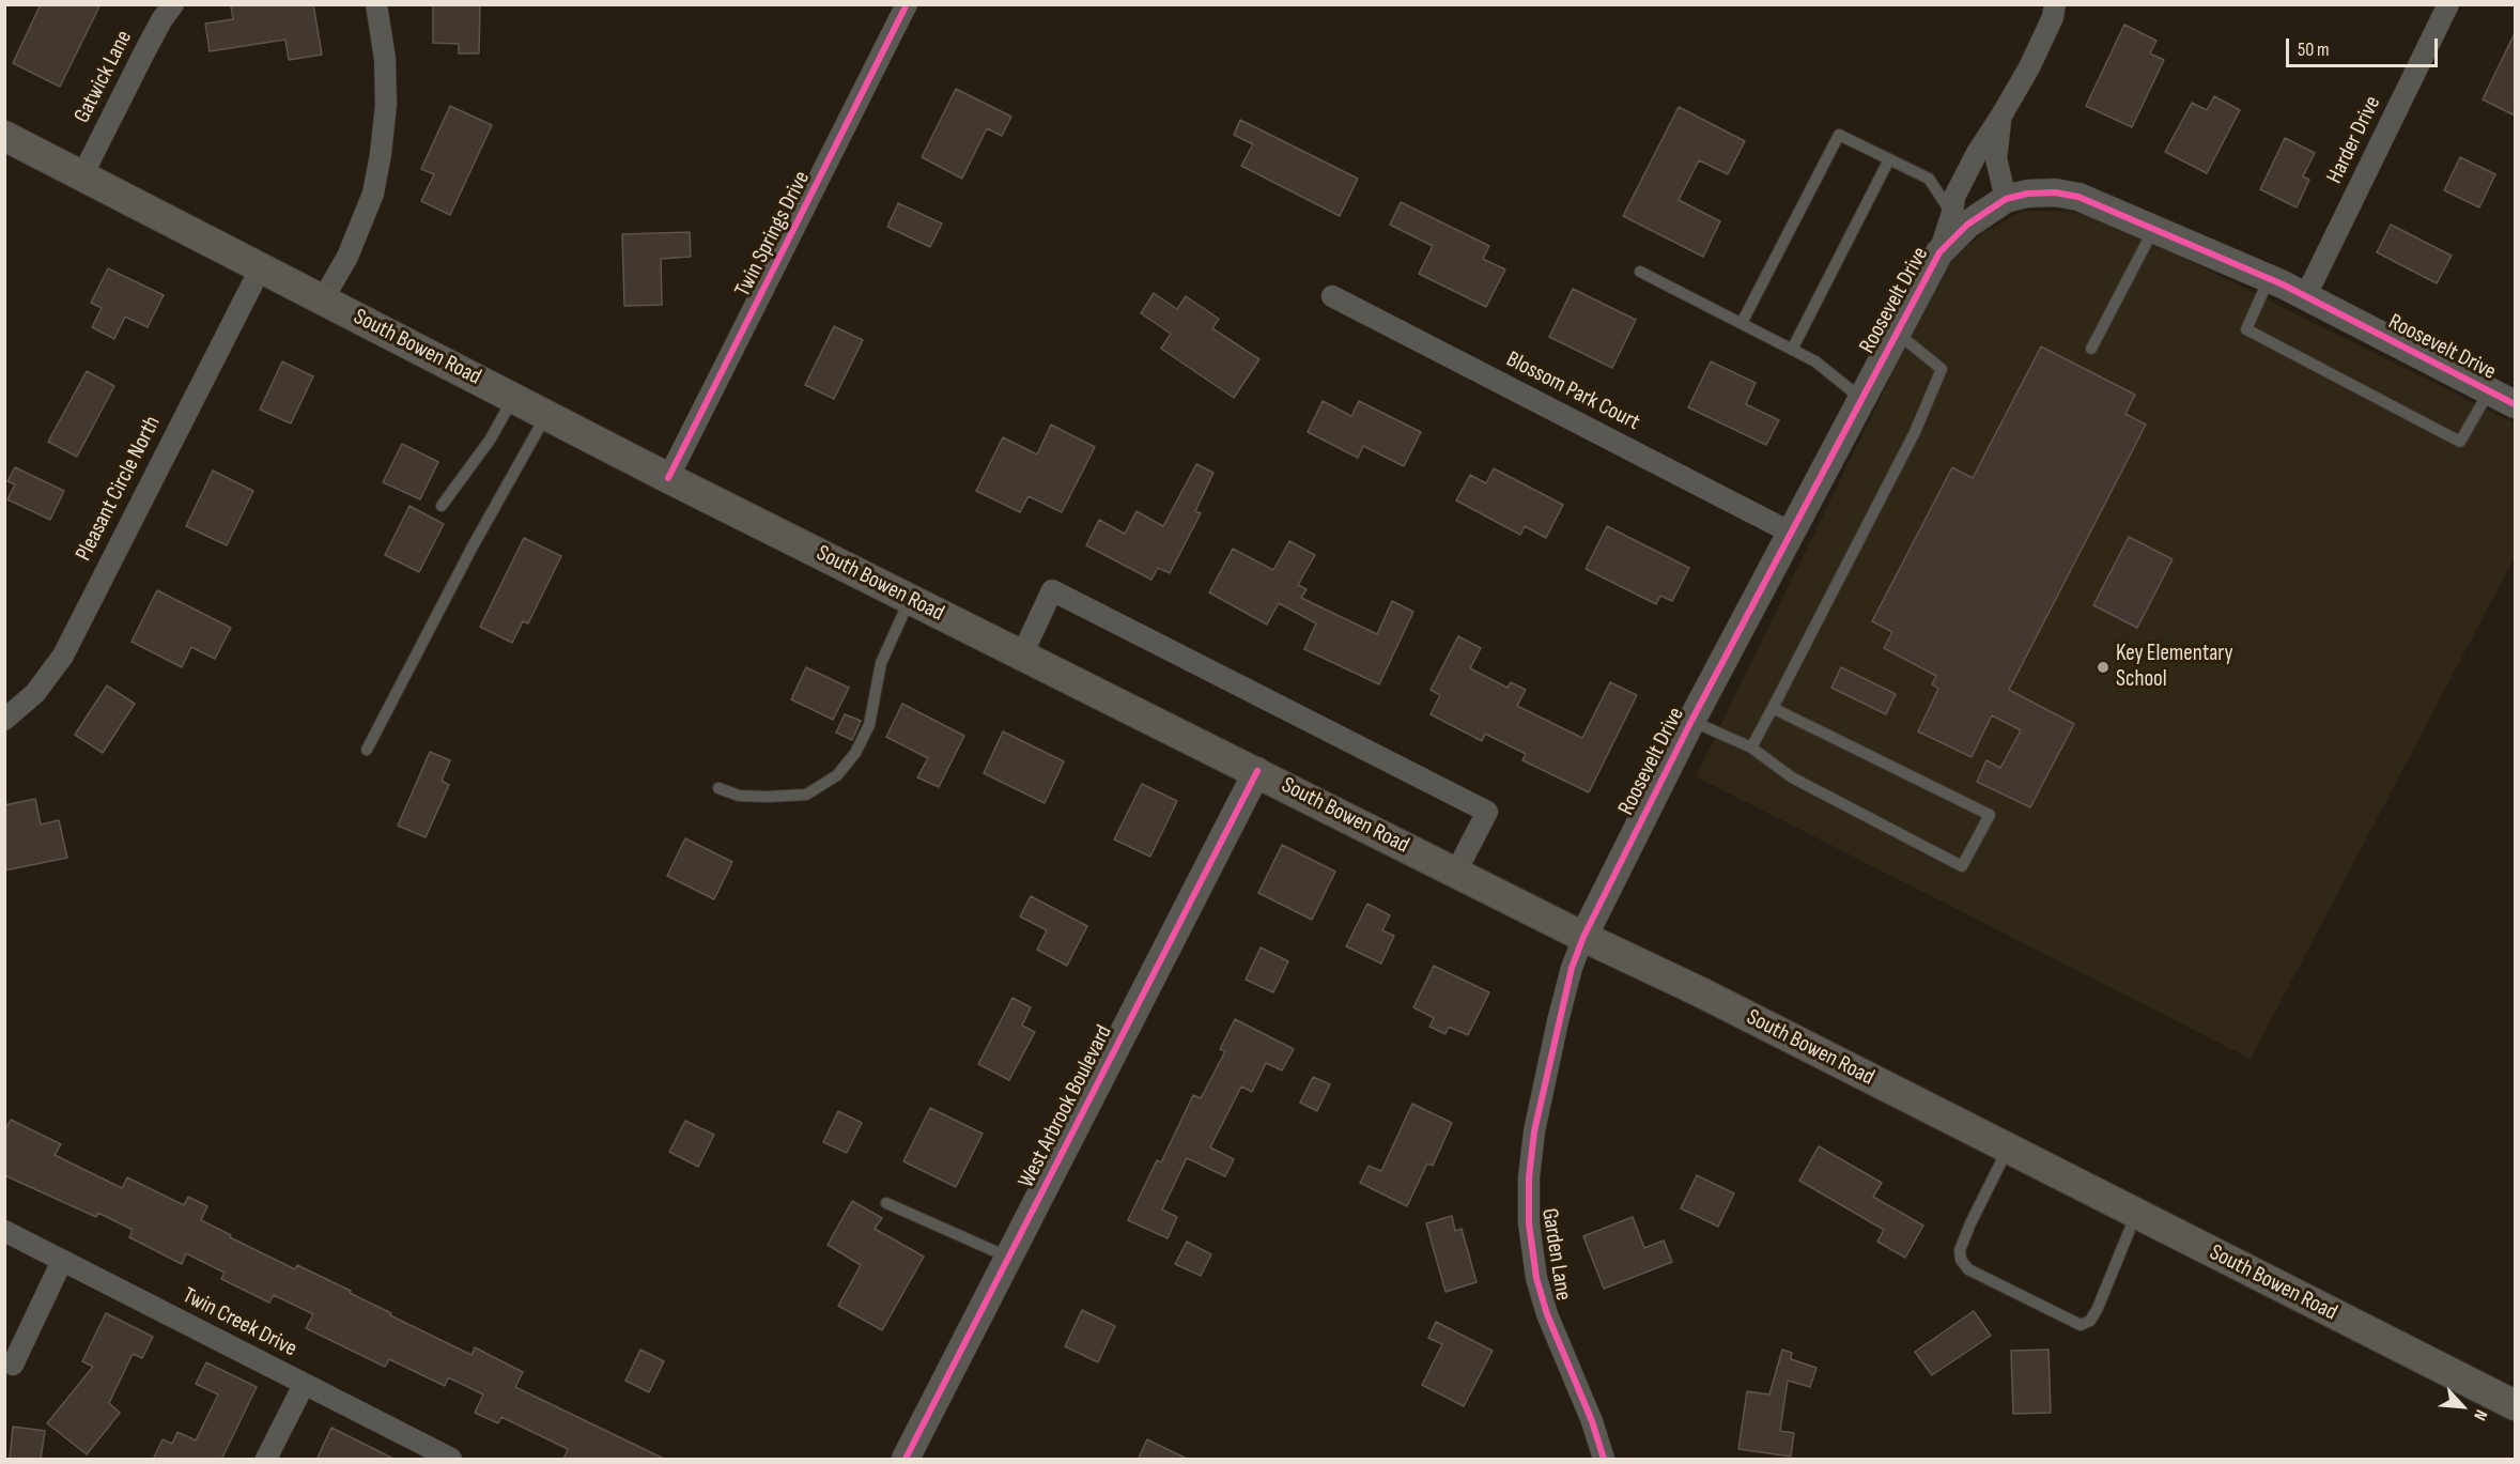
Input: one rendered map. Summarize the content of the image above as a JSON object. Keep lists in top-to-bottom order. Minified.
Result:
{"streets":{"main road":["South Bowen Road"],"street":["Gatwick Lane","Harder Drive","Twin Springs Drive","Roosevelt Drive","Blossom Park Court","Pleasant Circle North","West Arbrook Boulevard","Garden Lane","Twin Creek Drive"]},"crossings":[["Gatwick Lane","South Bowen Road"],["Harder Drive","Roosevelt Drive"],["Twin Springs Drive","South Bowen Road"],["Roosevelt Drive","South Bowen Road"],["Roosevelt Drive","Blossom Park Court"],["Roosevelt Drive","Garden Lane"],["South Bowen Road","Pleasant Circle North"],["South Bowen Road","West Arbrook Boulevard"],["South Bowen Road","Garden Lane"]],"places":["Key Elementary School"],"scale_bar":"50 m","north":"bottom right"}
